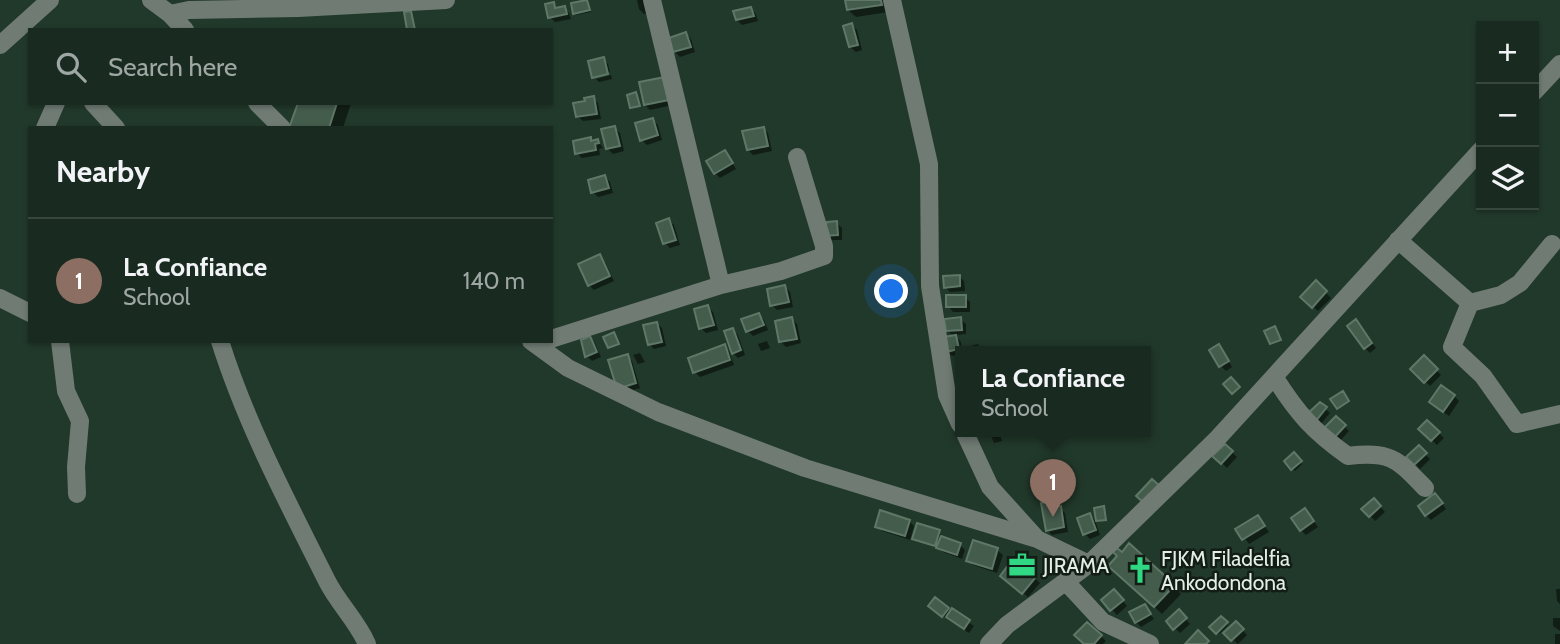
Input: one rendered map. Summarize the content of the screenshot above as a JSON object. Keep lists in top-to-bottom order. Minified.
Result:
{"places":{"office":["JIRAMA"],"church":["FJKM Filadelfia Ankodondona"]},"page":{"map_buttons":["+","−"],"search":"Search here","heading":"Nearby","list":[{"mark":"1","name":"La Confiance","note":"School","value":"140 m"}],"popup":["La Confiance","School"],"pins":"1"}}
